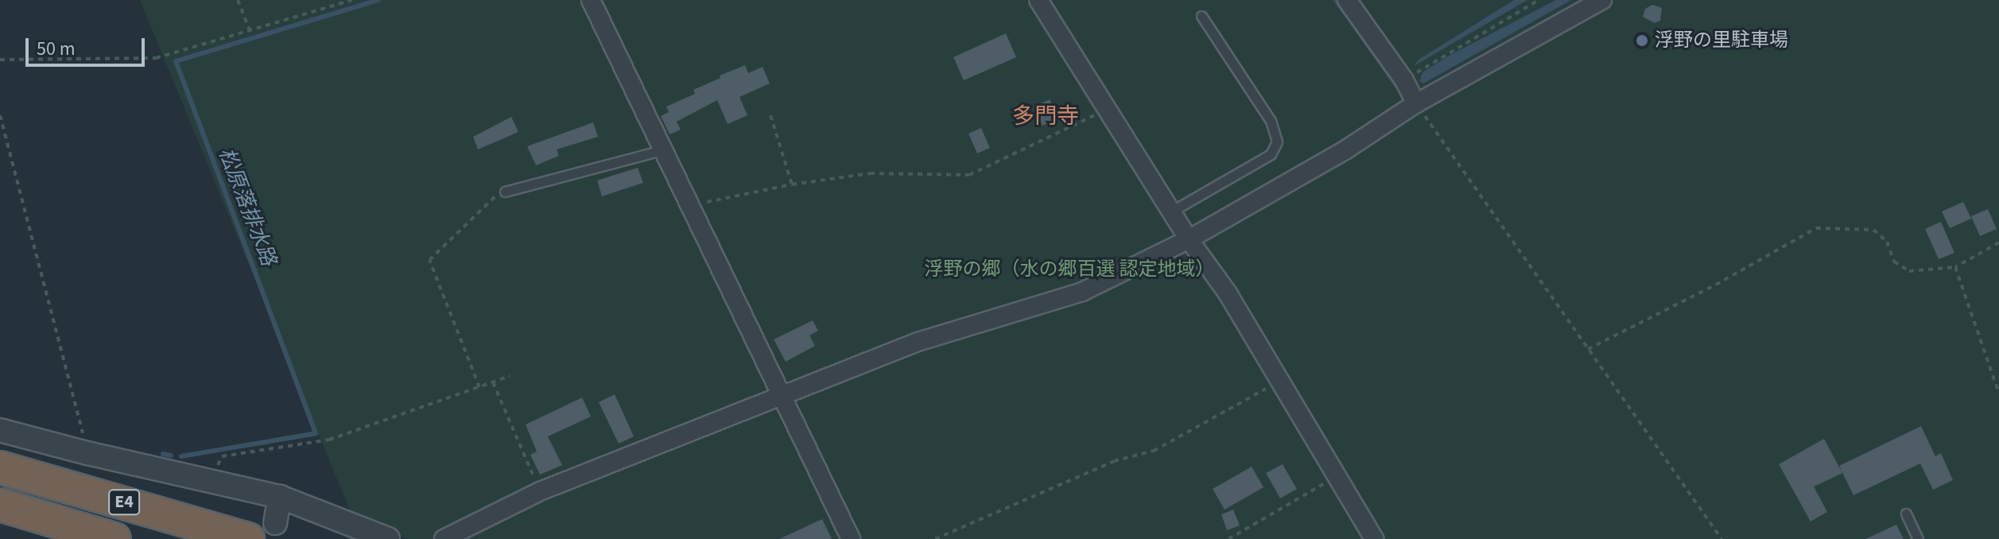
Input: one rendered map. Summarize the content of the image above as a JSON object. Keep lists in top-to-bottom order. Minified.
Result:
{"streets":{"highway":["E4"]},"districts":["多門寺"],"water":["松原落排水路"],"parks":["浮野の郷（水の郷百選 認定地域）"],"places":["浮野の里駐車場"],"scale_bar":"50 m"}
